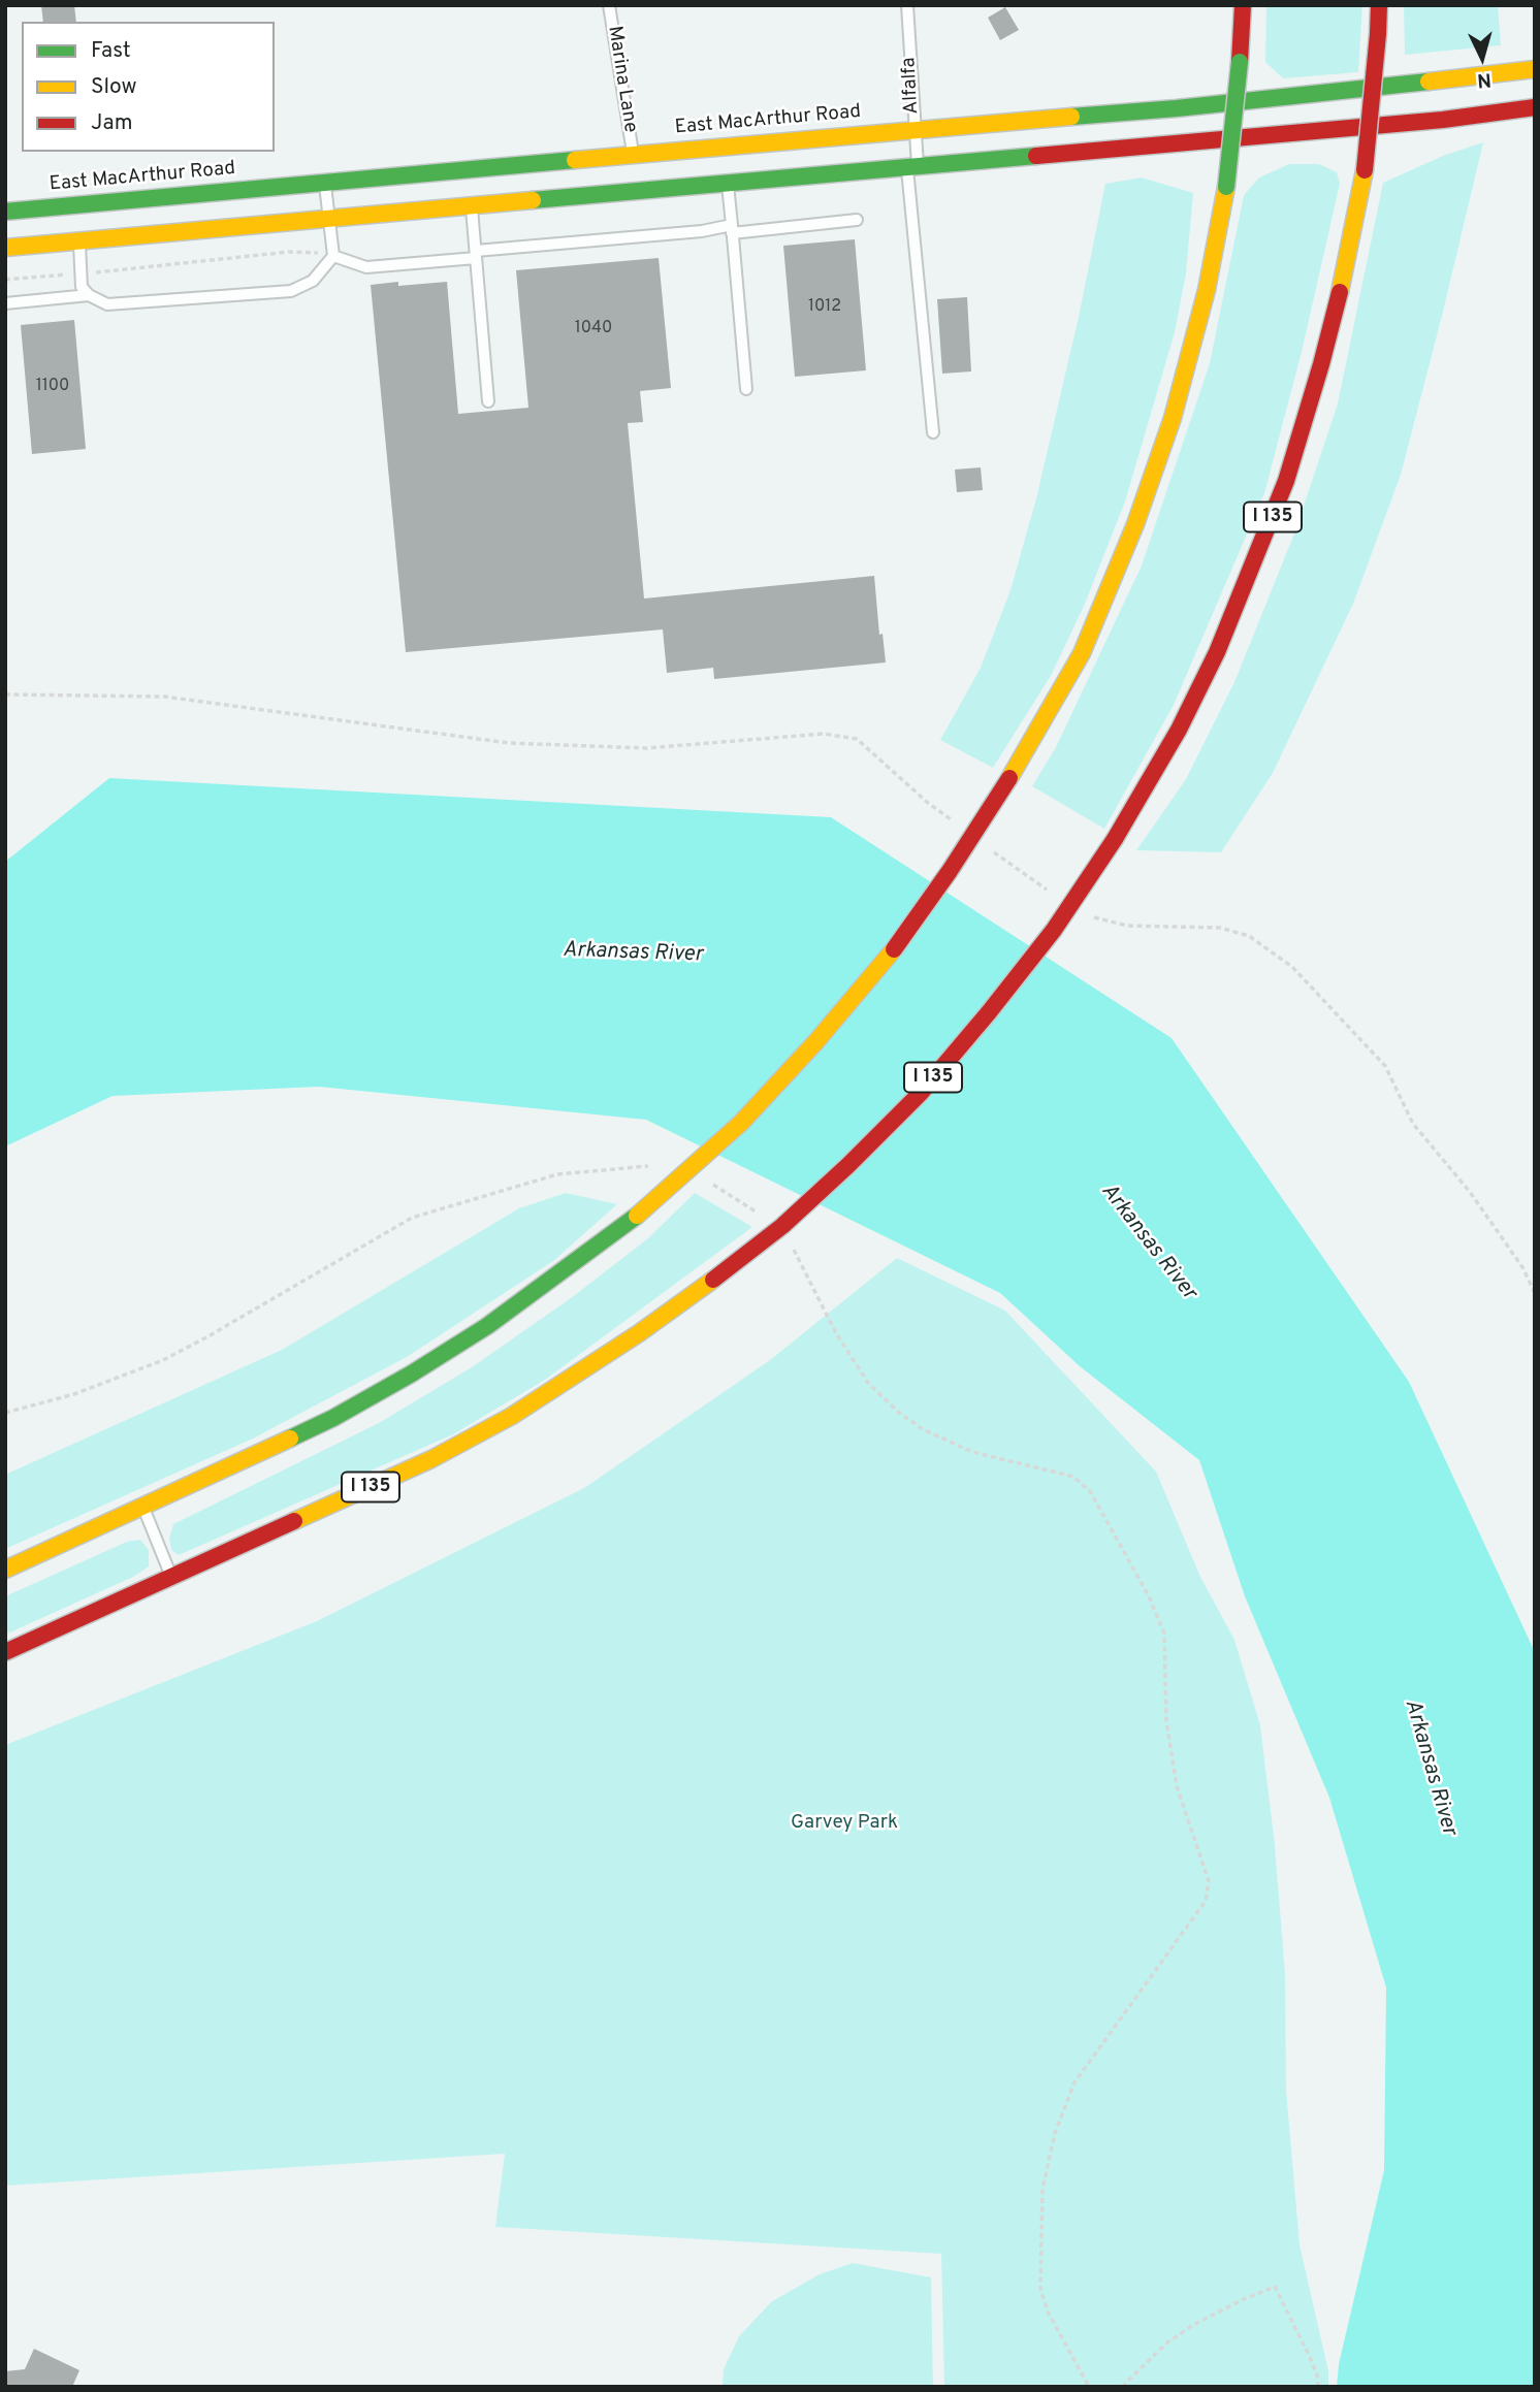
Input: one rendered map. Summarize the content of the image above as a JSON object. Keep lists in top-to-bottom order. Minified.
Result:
{"streets":{"main road":["East MacArthur Road","I 135"],"lane":["Marina Lane","Alfalfa"]},"crossings":[["Marina Lane","East MacArthur Road"],["Alfalfa","East MacArthur Road"]],"water":["Arkansas River"],"parks":["Garvey Park"],"house_numbers":["1012","1040","1100"],"legend":["Fast","Slow","Jam"],"north":"bottom"}
